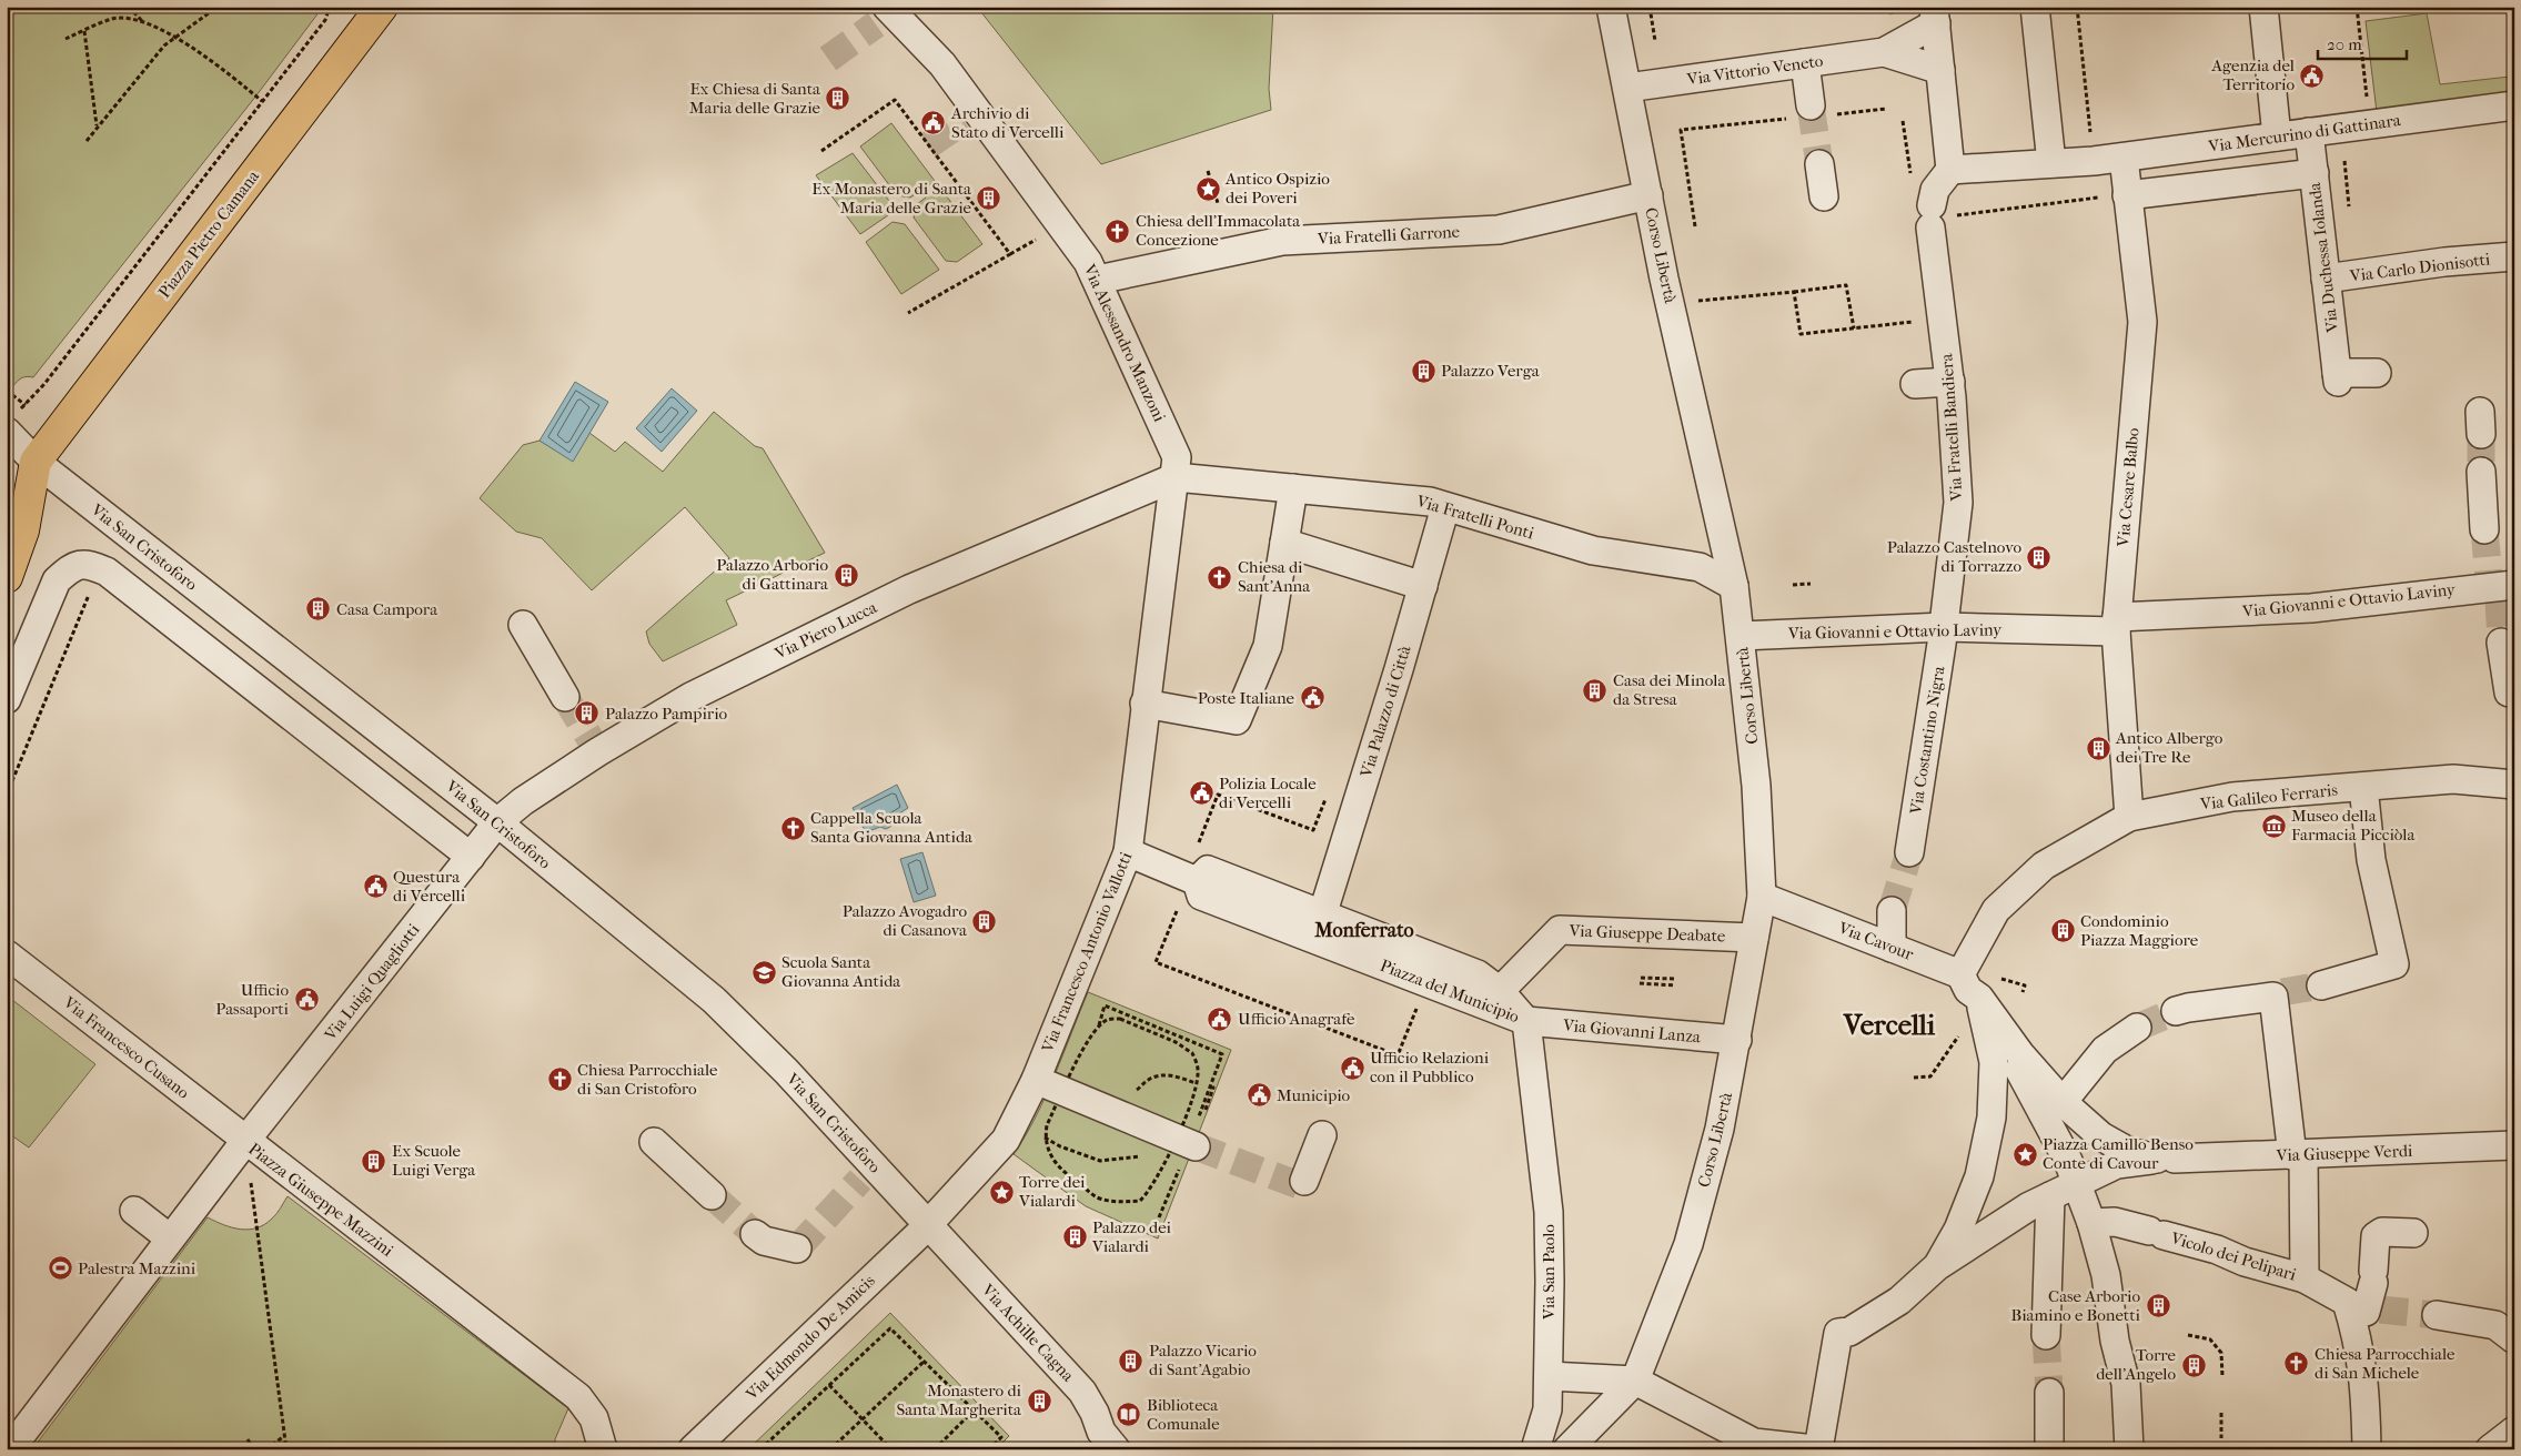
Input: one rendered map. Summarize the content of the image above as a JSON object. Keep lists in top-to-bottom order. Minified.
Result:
{"streets":{"main road":["Piazza Pietro Camana"],"street":["Via Vittorio Veneto","Via Mercurino di Gattinara","Via Fratelli Garrone","Corso Libertà","Via Duchessa Iolanda","Via Carlo Dionisotti","Via Alessandro Manzoni","Via Fratelli Bandiera","Via Cesare Balbo","Via Fratelli Ponti","Via San Cristoforo","Via Giovanni e Ottavio Laviny","Via Piero Lucca","Via Palazzo di Città","Via Costantino Nigra","Via Galileo Ferraris","Via Giuseppe Deabate","Via Cavour","Via Francesco Antonio Vallotti","Via Luigi Quagliotti","Piazza del Municipio","Via Giovanni Lanza","Via Francesco Cusano","Via Giuseppe Verdi","Piazza Giuseppe Mazzini","Vicolo dei Pelipari","Via San Paolo","Via Achille Cagna","Via Edmondo De Amicis"]},"crossings":[["Via Vittorio Veneto","Corso Libertà"],["Via Mercurino di Gattinara","Via Duchessa Iolanda"],["Via Mercurino di Gattinara","Via Cesare Balbo"],["Piazza Pietro Camana","Via San Cristoforo"],["Via Fratelli Garrone","Corso Libertà"],["Via Fratelli Garrone","Via Alessandro Manzoni"],["Corso Libertà","Via Fratelli Ponti"],["Corso Libertà","Via Giovanni e Ottavio Laviny"],["Corso Libertà","Via Giuseppe Deabate"],["Corso Libertà","Via Cavour"],["Corso Libertà","Via Giovanni Lanza"],["Via Duchessa Iolanda","Via Carlo Dionisotti"],["Via Alessandro Manzoni","Via Fratelli Ponti"],["Via Alessandro Manzoni","Via Piero Lucca"],["Via Alessandro Manzoni","Via Francesco Antonio Vallotti"],["Via Fratelli Bandiera","Via Giovanni e Ottavio Laviny"],["Via Fratelli Bandiera","Via Costantino Nigra"],["Via Cesare Balbo","Via Giovanni e Ottavio Laviny"],["Via Cesare Balbo","Via Galileo Ferraris"],["Via Fratelli Ponti","Via Piero Lucca"],["Via Fratelli Ponti","Via Palazzo di Città"],["Via Fratelli Ponti","Via Francesco Antonio Vallotti"],["Via San Cristoforo","Via Piero Lucca"],["Via San Cristoforo","Via Francesco Antonio Vallotti"],["Via San Cristoforo","Via Luigi Quagliotti"],["Via San Cristoforo","Via Achille Cagna"],["Via San Cristoforo","Via Edmondo De Amicis"],["Via Giovanni e Ottavio Laviny","Via Costantino Nigra"],["Via Piero Lucca","Via Francesco Antonio Vallotti"],["Via Piero Lucca","Via Luigi Quagliotti"],["Via Palazzo di Città","Piazza del Municipio"],["Via Galileo Ferraris","Via Cavour"],["Via Giuseppe Deabate","Piazza del Municipio"],["Via Francesco Antonio Vallotti","Piazza del Municipio"],["Via Francesco Antonio Vallotti","Via Achille Cagna"],["Via Francesco Antonio Vallotti","Via Edmondo De Amicis"],["Via Luigi Quagliotti","Via Francesco Cusano"],["Via Luigi Quagliotti","Piazza Giuseppe Mazzini"],["Piazza del Municipio","Via Giovanni Lanza"],["Piazza del Municipio","Via San Paolo"],["Via Giovanni Lanza","Via San Paolo"],["Via Francesco Cusano","Piazza Giuseppe Mazzini"],["Via Achille Cagna","Via Edmondo De Amicis"]],"districts":["Monferrato","Vercelli"],"places":{"public building":["Agenzia del Territorio","Archivio di Stato di Vercelli","Poste Italiane","Polizia Locale di Vercelli","Questura di Vercelli","Ufficio Passaporti","Ufficio Anagrafe","Ufficio Relazioni con il Pubblico","Municipio"],"building":["Ex Chiesa di Santa Maria delle Grazie","Ex Monastero di Santa Maria delle Grazie","Palazzo Verga","Palazzo Castelnovo di Torrazzo","Palazzo Arborio di Gattinara","Casa Campora","Casa dei Minola da Stresa","Palazzo Pampirio","Antico Albergo dei Tre Re","Palazzo Avogadro di Casanova","Condominio Piazza Maggiore","Ex Scuole Luigi Verga","Palazzo dei Vialardi","Case Arborio Biamino e Bonetti","Palazzo Vicario di Sant'Agabio","Torre dell'Angelo","Monastero di Santa Margherita"],"place":["Antico Ospizio dei Poveri","Piazza Camillo Benso Conte di Cavour","Torre dei Vialardi"],"church":["Chiesa dell'Immacolata Concezione","Chiesa di Sant'Anna","Cappella Scuola Santa Giovanna Antida","Chiesa Parrocchiale di San Cristoforo","Chiesa Parrocchiale di San Michele"],"museum":["Museo della Farmacia Picciòla"],"school or university":["Scuola Santa Giovanna Antida"],"sports":["Palestra Mazzini"],"library":["Biblioteca Comunale"]},"scale_bar":"20 m"}
